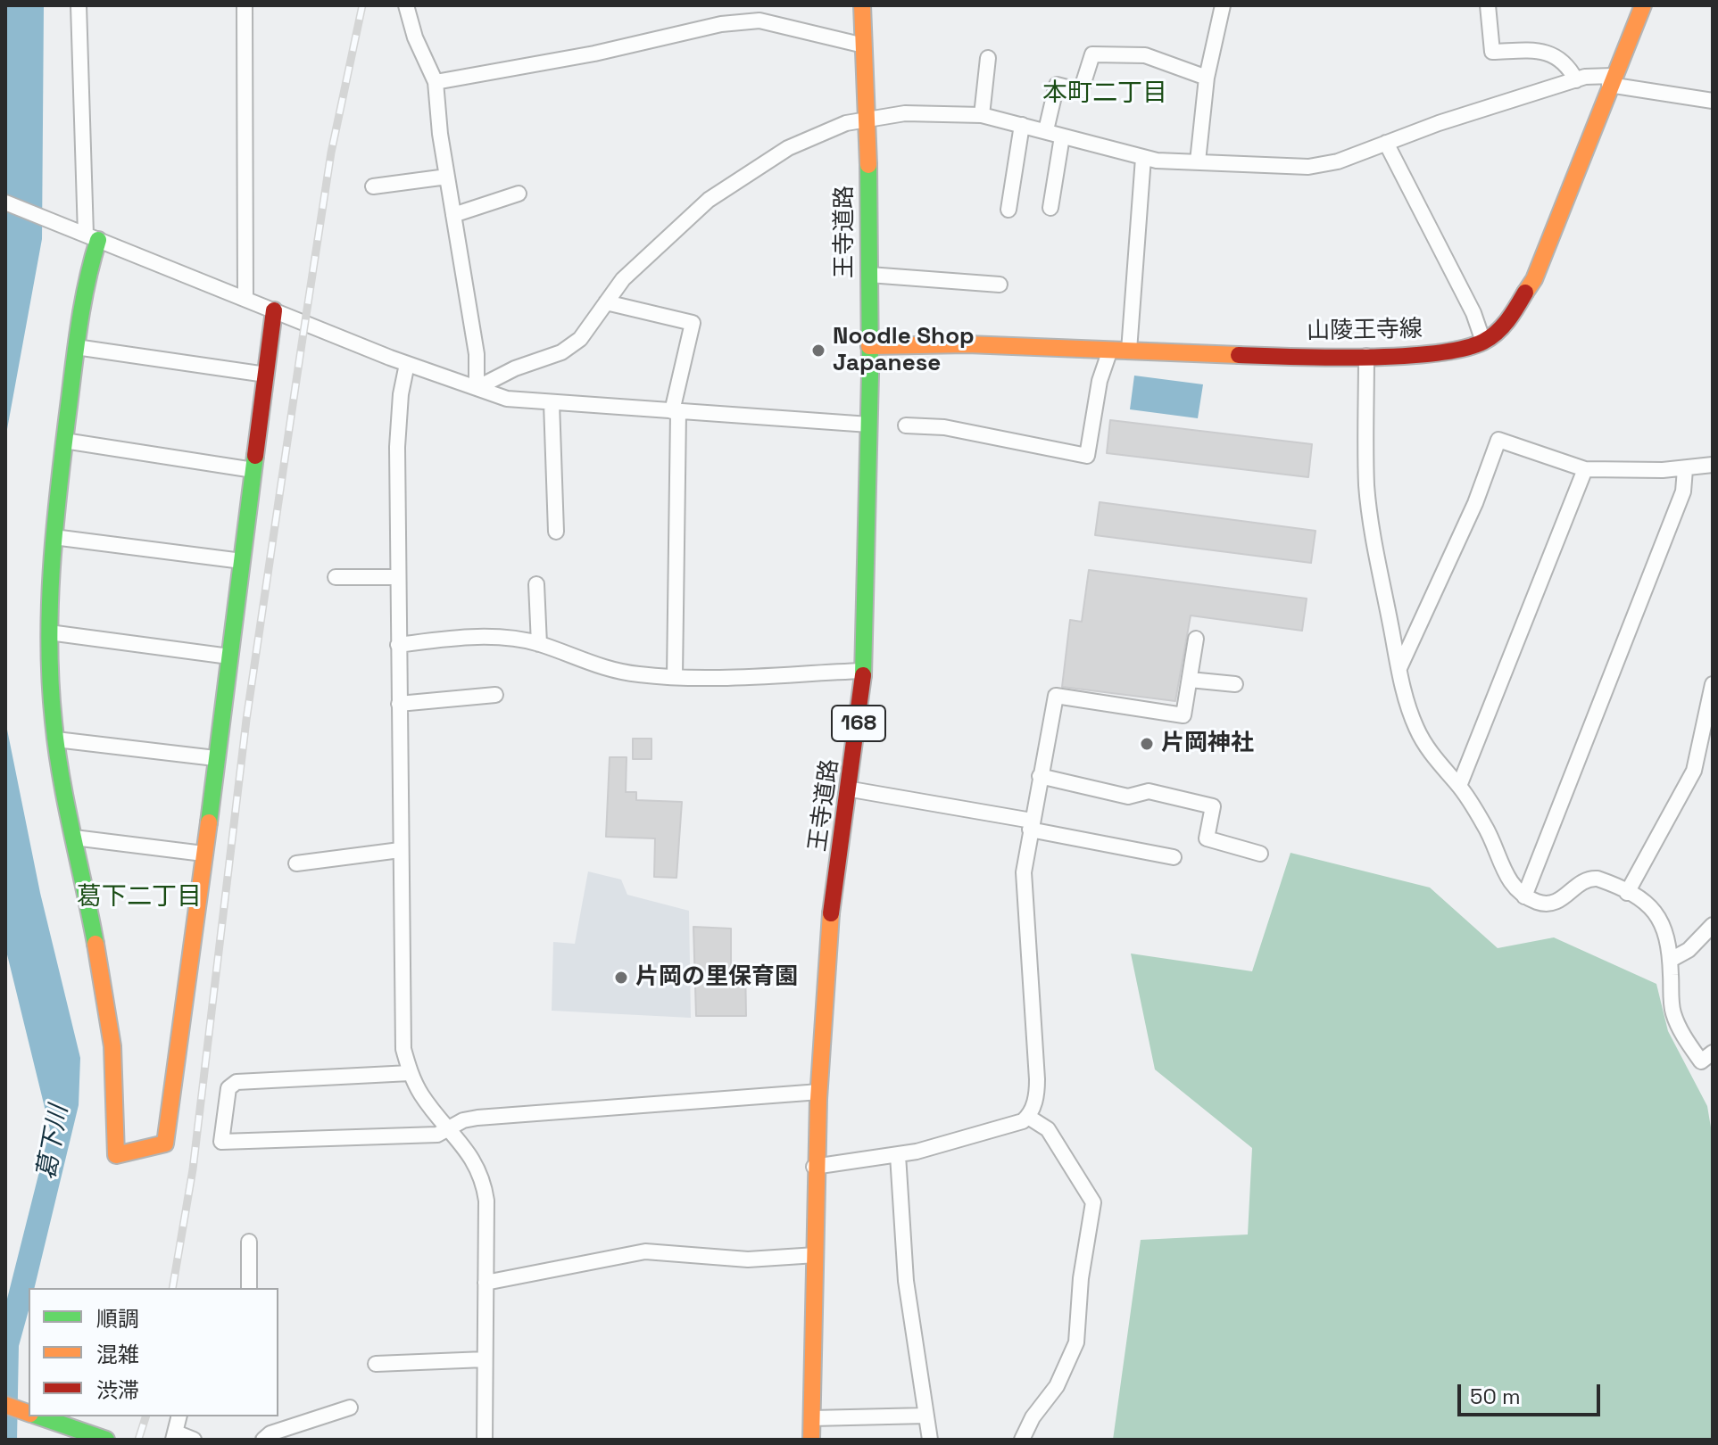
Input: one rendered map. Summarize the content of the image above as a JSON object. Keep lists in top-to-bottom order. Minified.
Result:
{"streets":{"main road":["王寺道路","山陵王寺線","168"]},"crossings":[["王寺道路","山陵王寺線"]],"districts":["本町二丁目","葛下二丁目"],"water":["葛下川"],"places":["Noodle Shop Japanese","片岡神社","片岡の里保育園"],"legend":["順調","混雑","渋滞"],"scale_bar":"50 m"}
